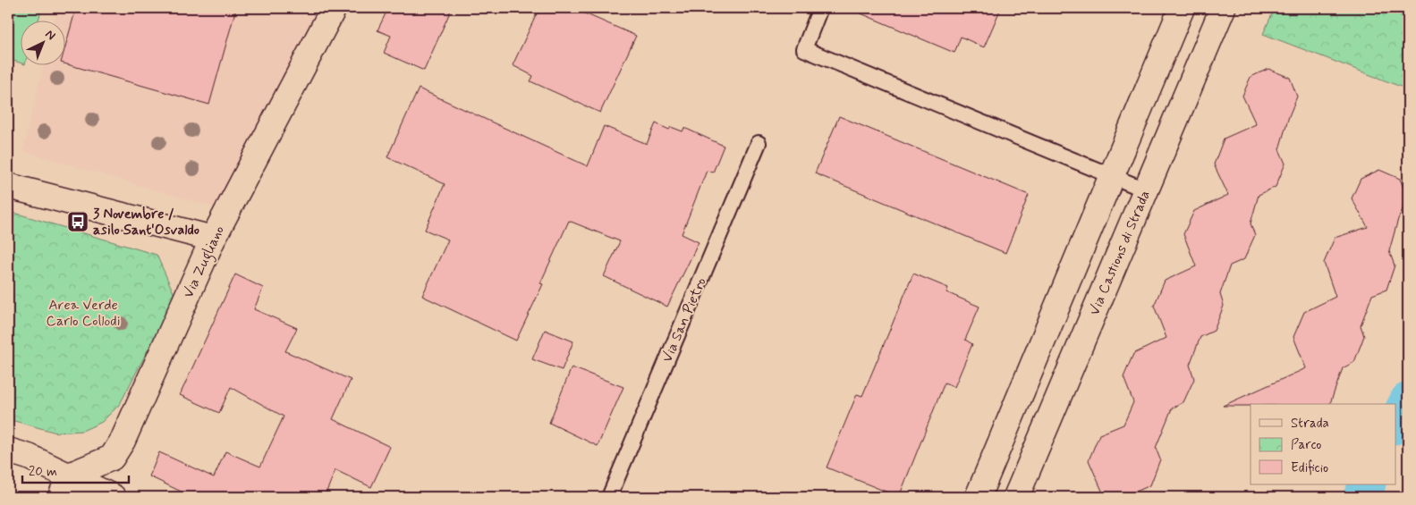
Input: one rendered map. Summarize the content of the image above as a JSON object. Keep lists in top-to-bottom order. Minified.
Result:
{"streets":{"street":["Via Castions di Strada","Via Zugliano"],"lane":["Via San Pietro"]},"parks":["Area Verde Carlo Collodi"],"places":{"bus stop":["3 Novembre / asilo Sant'Osvaldo"]},"legend":["Strada","Parco","Edificio"],"scale_bar":"20 m","north":"top right"}
